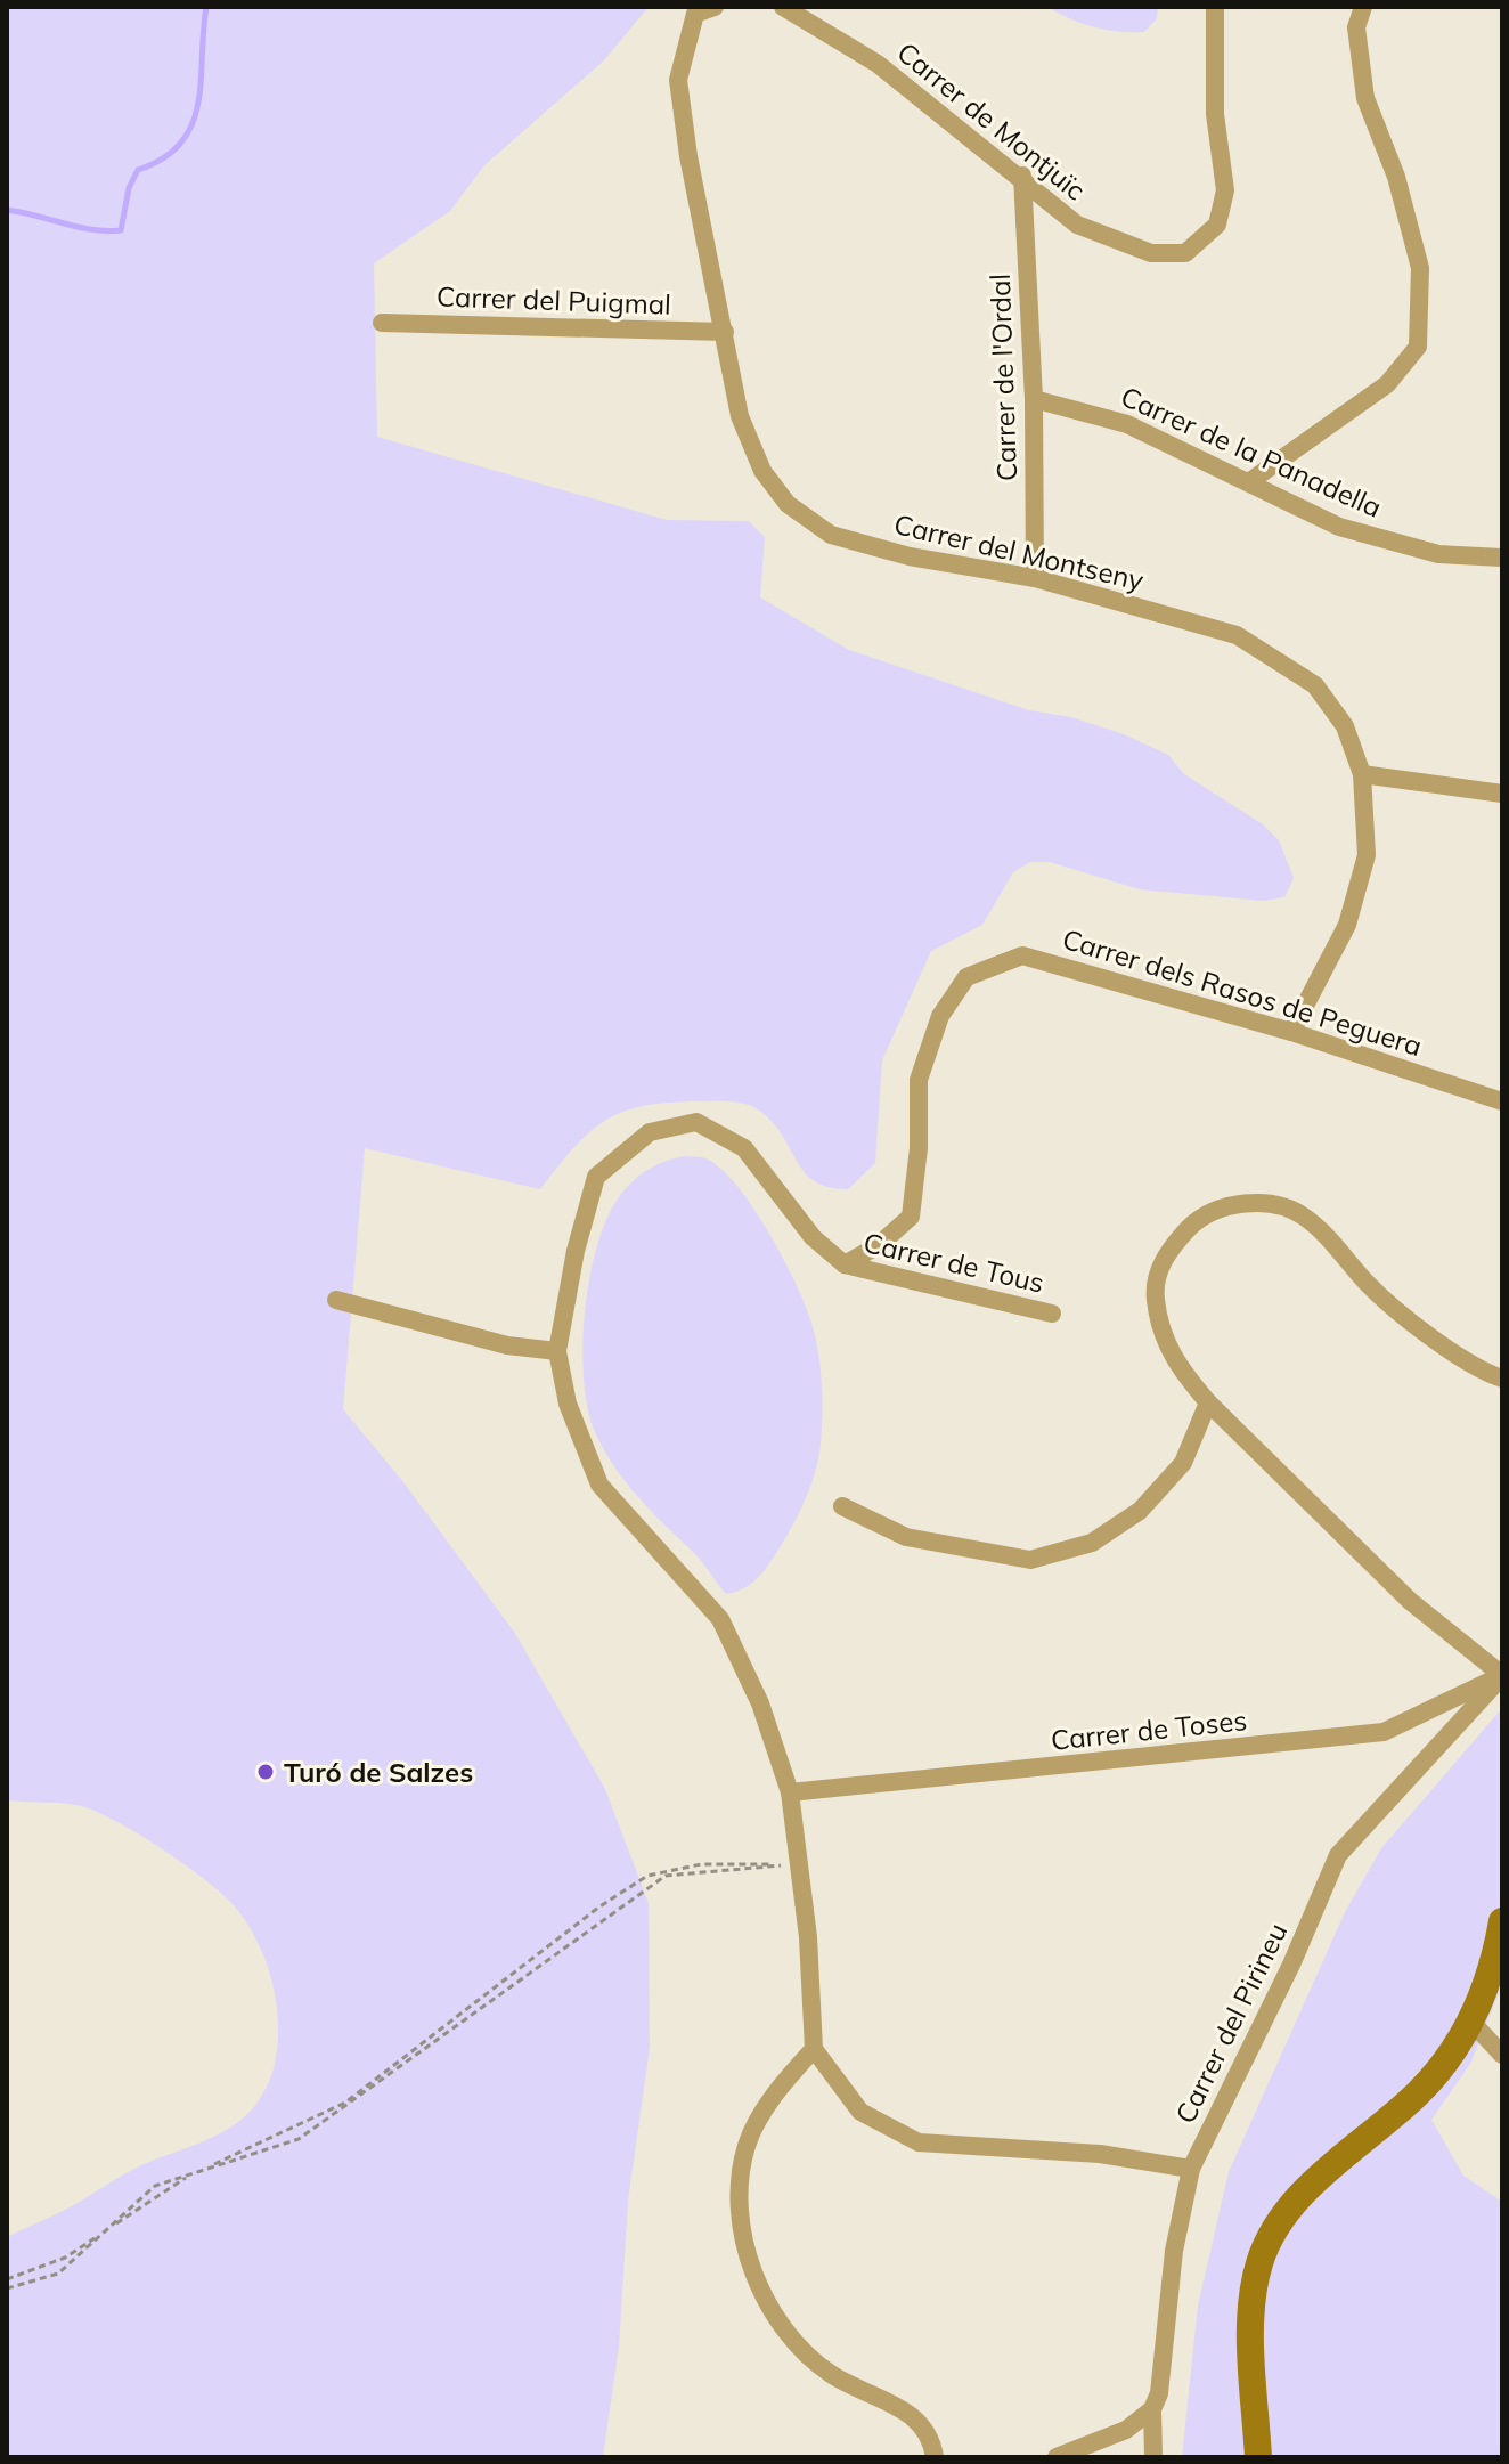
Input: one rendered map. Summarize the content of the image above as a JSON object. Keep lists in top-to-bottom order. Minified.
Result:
{"streets":{"street":["Carrer de Montjuïc","Carrer del Puigmal","Carrer de l'Ordal","Carrer de la Panadella","Carrer del Montseny","Carrer dels Rasos de Peguera","Carrer de Tous","Carrer de Toses","Carrer del Pirineu"]},"crossings":[["Carrer de Montjuïc","Carrer de l'Ordal"],["Carrer del Puigmal","Carrer del Montseny"],["Carrer de l'Ordal","Carrer de la Panadella"],["Carrer de l'Ordal","Carrer del Montseny"],["Carrer del Montseny","Carrer dels Rasos de Peguera"],["Carrer dels Rasos de Peguera","Carrer de Tous"],["Carrer de Toses","Carrer del Pirineu"]],"places":["Turó de Salzes"]}
